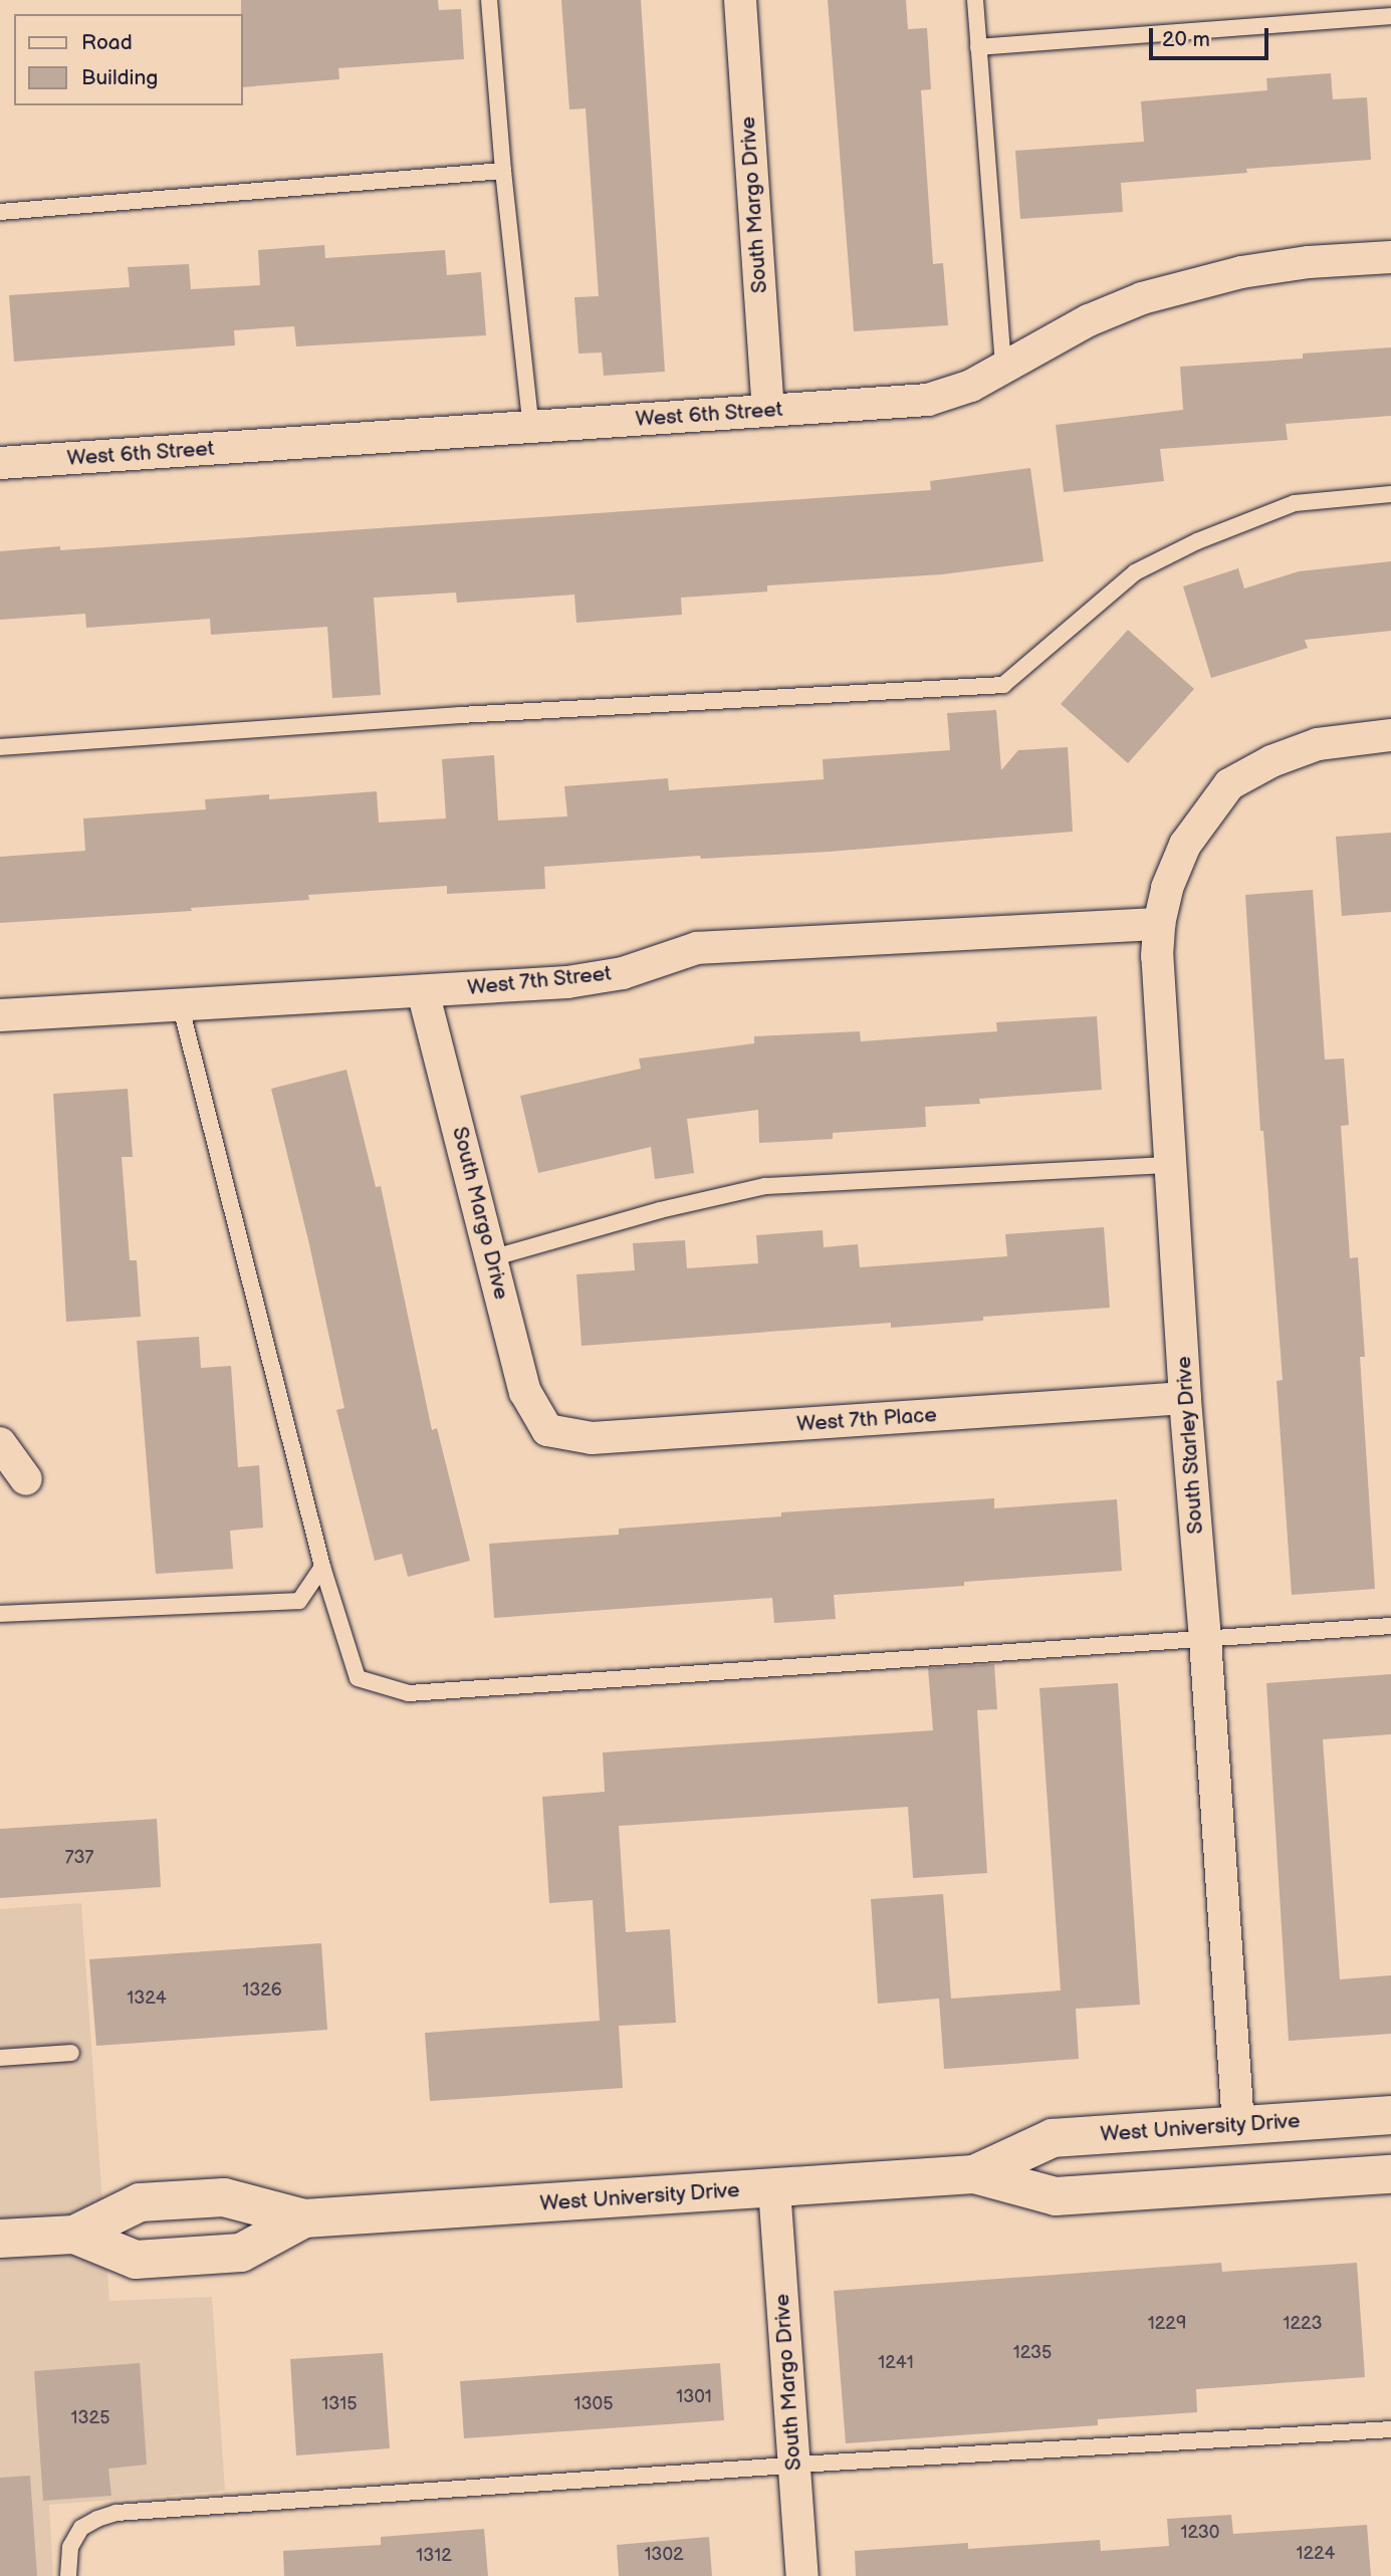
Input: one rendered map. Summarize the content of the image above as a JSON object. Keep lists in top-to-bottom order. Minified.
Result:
{"streets":{"main road":["West University Drive"],"street":["South Margo Drive","West 6th Street","West 7th Street","West 7th Place","South Starley Drive"]},"crossings":[["South Margo Drive","West 6th Street"],["South Margo Drive","West 7th Street"],["South Margo Drive","West 7th Place"],["South Margo Drive","West University Drive"],["West 7th Street","South Starley Drive"],["West 7th Place","South Starley Drive"],["South Starley Drive","West University Drive"]],"house_numbers":["737","1326","1324","1229","1223","1235","1241","1301","1315","1305","1325","1230","1224","1302","1312"],"legend":["Road","Building"],"scale_bar":"20 m"}
